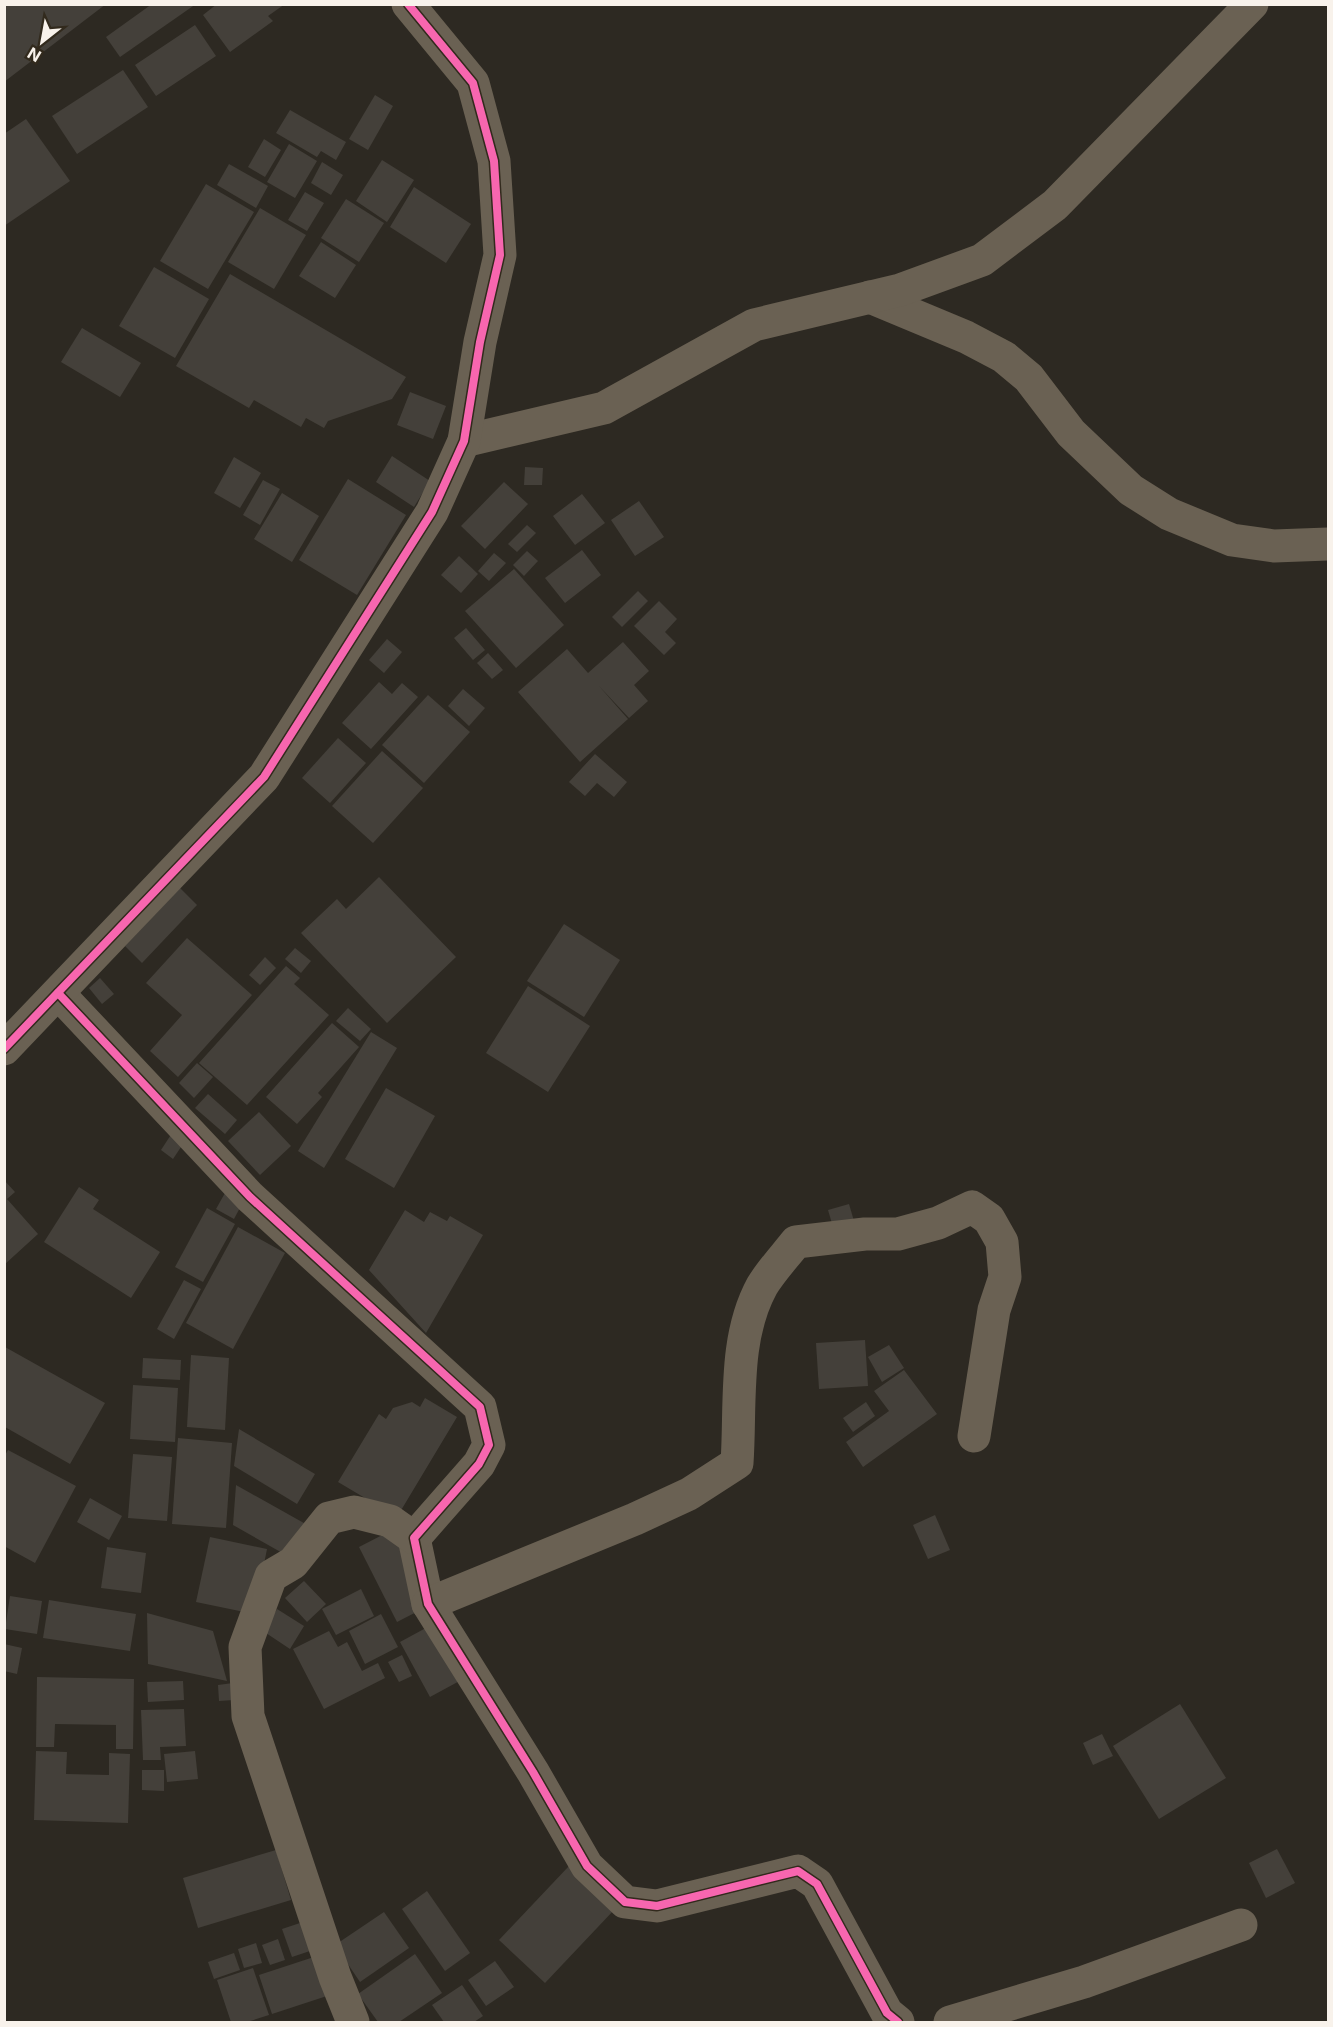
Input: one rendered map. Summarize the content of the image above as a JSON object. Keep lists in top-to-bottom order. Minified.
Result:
{"north":"bottom left"}
